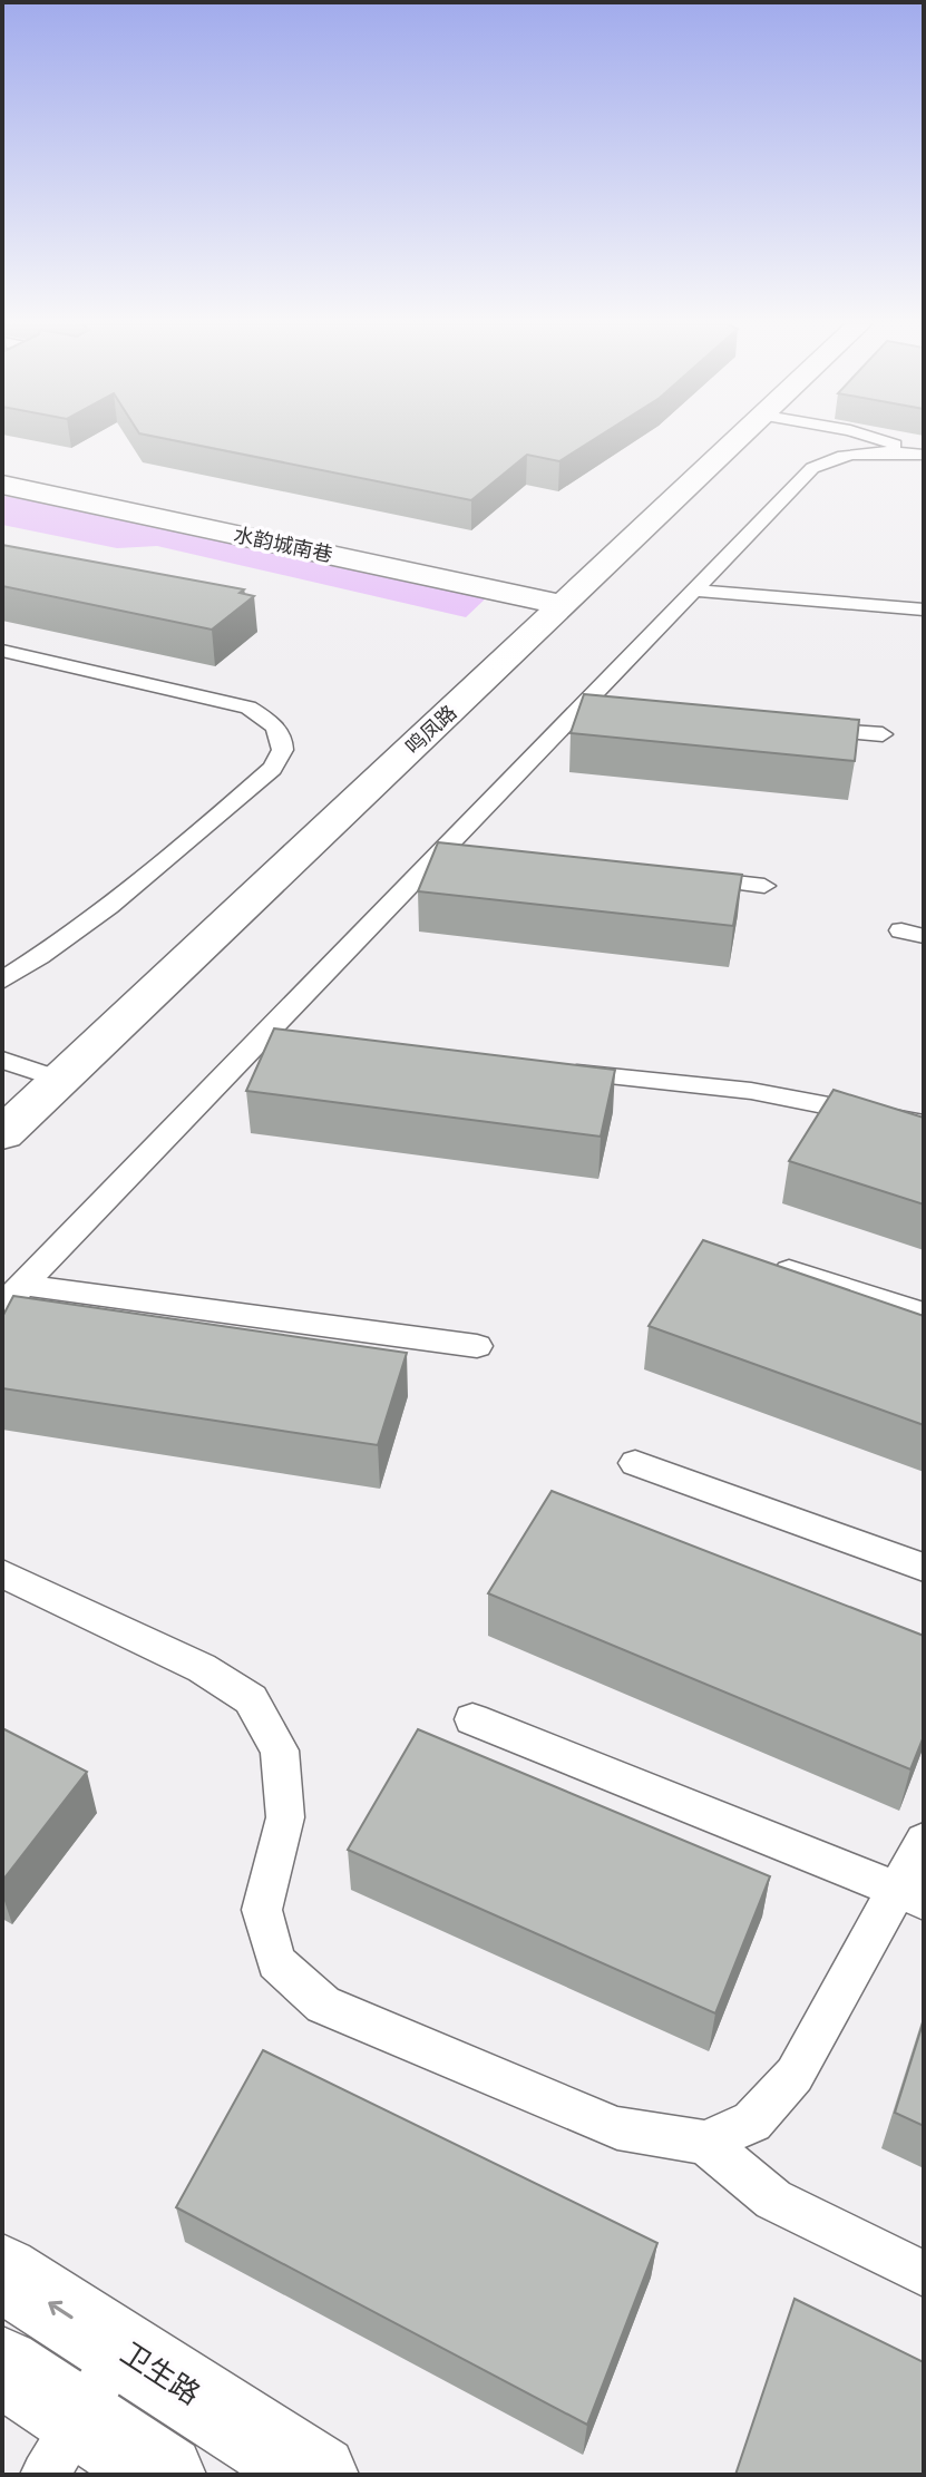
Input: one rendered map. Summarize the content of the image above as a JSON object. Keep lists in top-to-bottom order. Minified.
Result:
{"streets":{"street":["水韵城南巷","鸣凤路","卫生路"]},"crossings":[["水韵城南巷","鸣凤路"]]}
